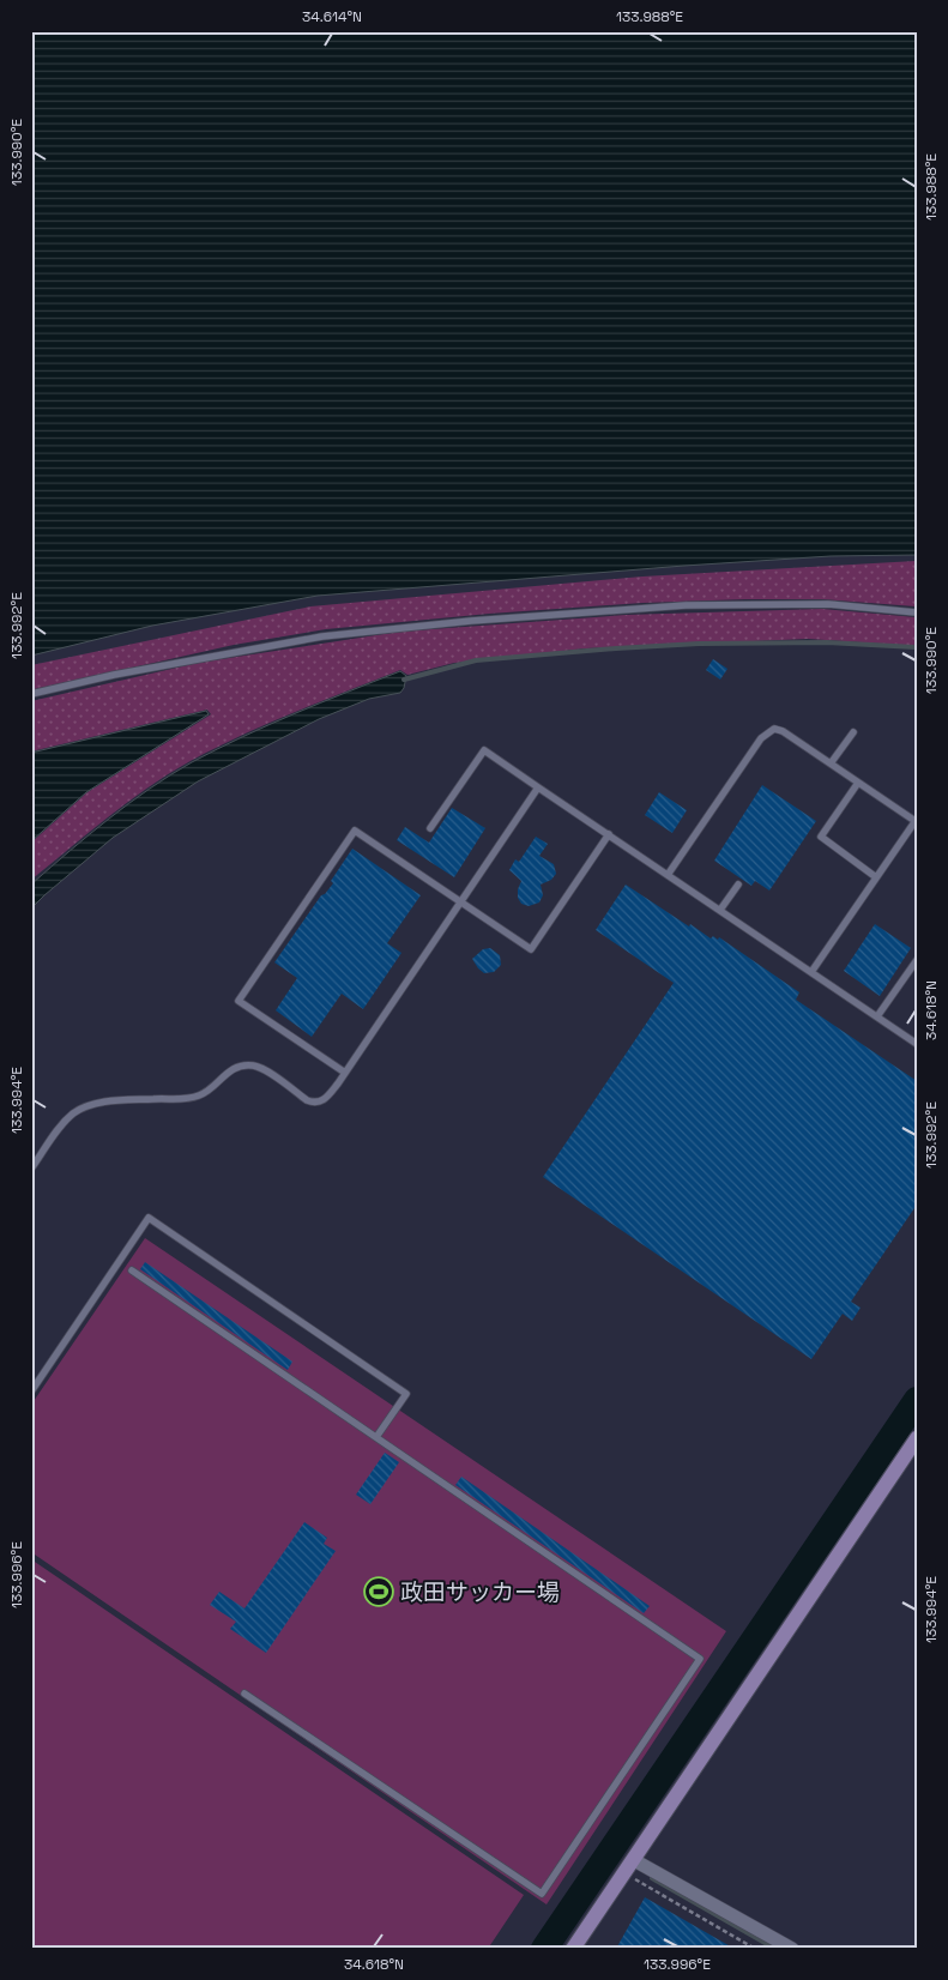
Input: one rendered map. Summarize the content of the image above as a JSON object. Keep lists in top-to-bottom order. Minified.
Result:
{"places":{"sports":["政田サッカー場"]},"coordinates":["34.614°N","133.988°E","133.990°E","133.992°E","34.618°N","133.994°E","133.996°E"]}
